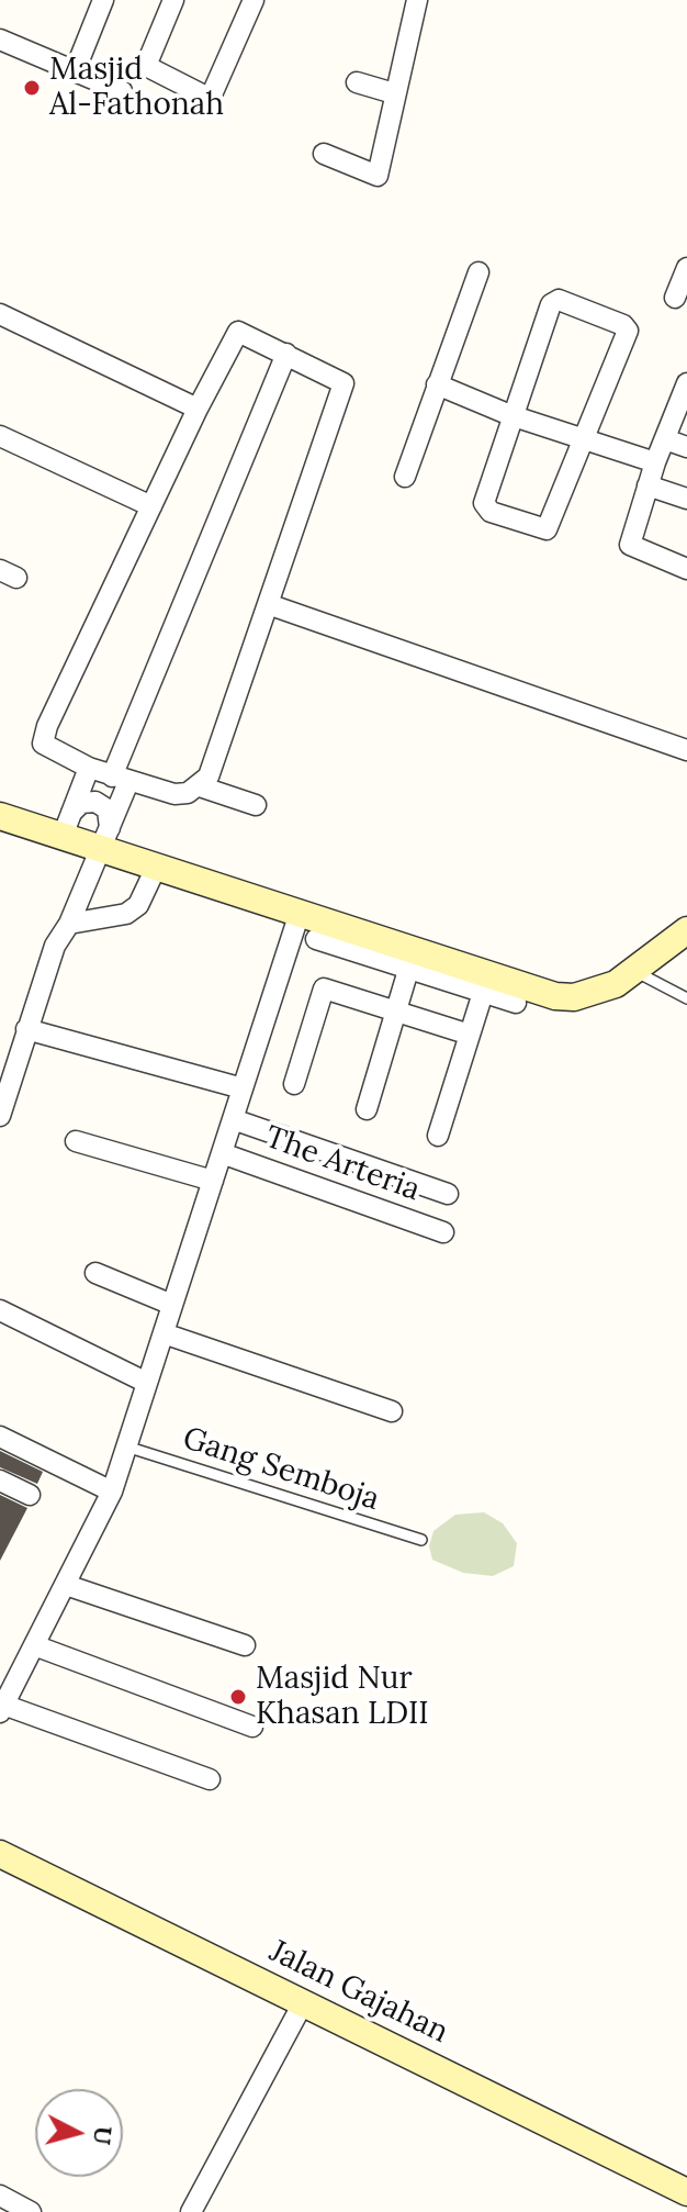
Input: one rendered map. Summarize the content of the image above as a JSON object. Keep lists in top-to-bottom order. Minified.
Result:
{"streets":{"street":["The Arteria","Jalan Gajahan"],"lane":["Gang Semboja"]},"places":["Masjid Al-Fathonah","Masjid Nur Khasan LDII"],"north":"right"}
